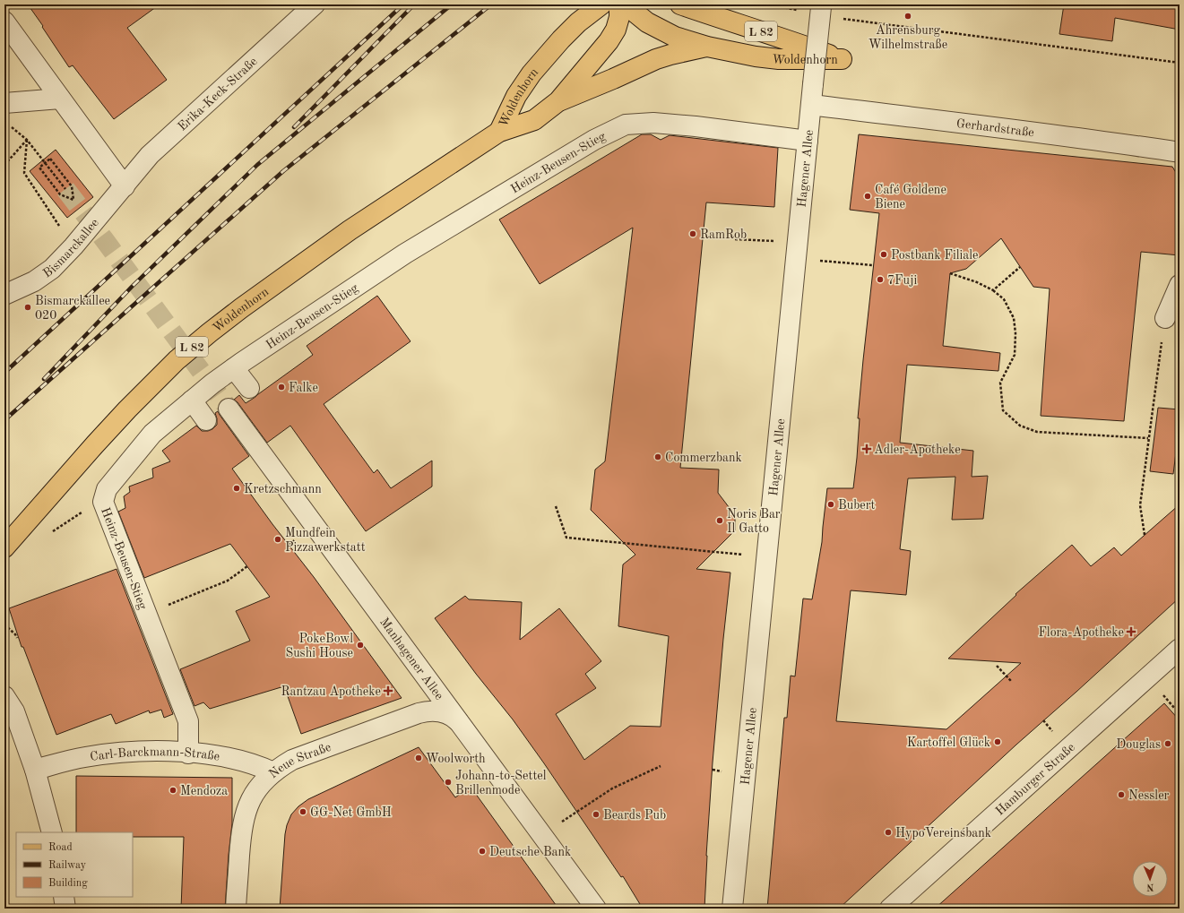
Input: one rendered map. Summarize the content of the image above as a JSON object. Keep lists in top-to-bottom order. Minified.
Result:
{"streets":{"main road":["L 82","Woldenhorn"],"street":["Erika-Keck-Straße","Gerhardstraße","Heinz-Beusen-Stieg","Hagener Allee","Bismarckallee","Manhagener Allee","Carl-Barckmann-Straße","Neue Straße","Hamburger Straße"]},"crossings":[["Erika-Keck-Straße","Bismarckallee"],["Gerhardstraße","Hagener Allee"],["Heinz-Beusen-Stieg","Hagener Allee"],["Heinz-Beusen-Stieg","Carl-Barckmann-Straße"],["Manhagener Allee","Neue Straße"],["Carl-Barckmann-Straße","Neue Straße"]],"places":{"other":["Ahrensburg Wilhelmstraße","Café Goldene Biene","RamRob","Postbank Filiale","7Fuji","Bismarckallee 020","Falke","Commerzbank","Kretzschmann","Bubert","Noris Bar Il Gatto","Mundfein Pizzawerkstatt","PokeBowl Sushi House","Kartoffel Glück","Douglas","Woolworth","Johann-to-Settel Brillenmode","Mendoza","Nessler","GG-Net GmbH","Beards Pub","HypoVereinsbank","Deutsche Bank"],"health":["Adler-Apotheke","Flora-Apotheke","Rantzau Apotheke"]},"legend":["Road","Railway","Building"],"north":"bottom"}
